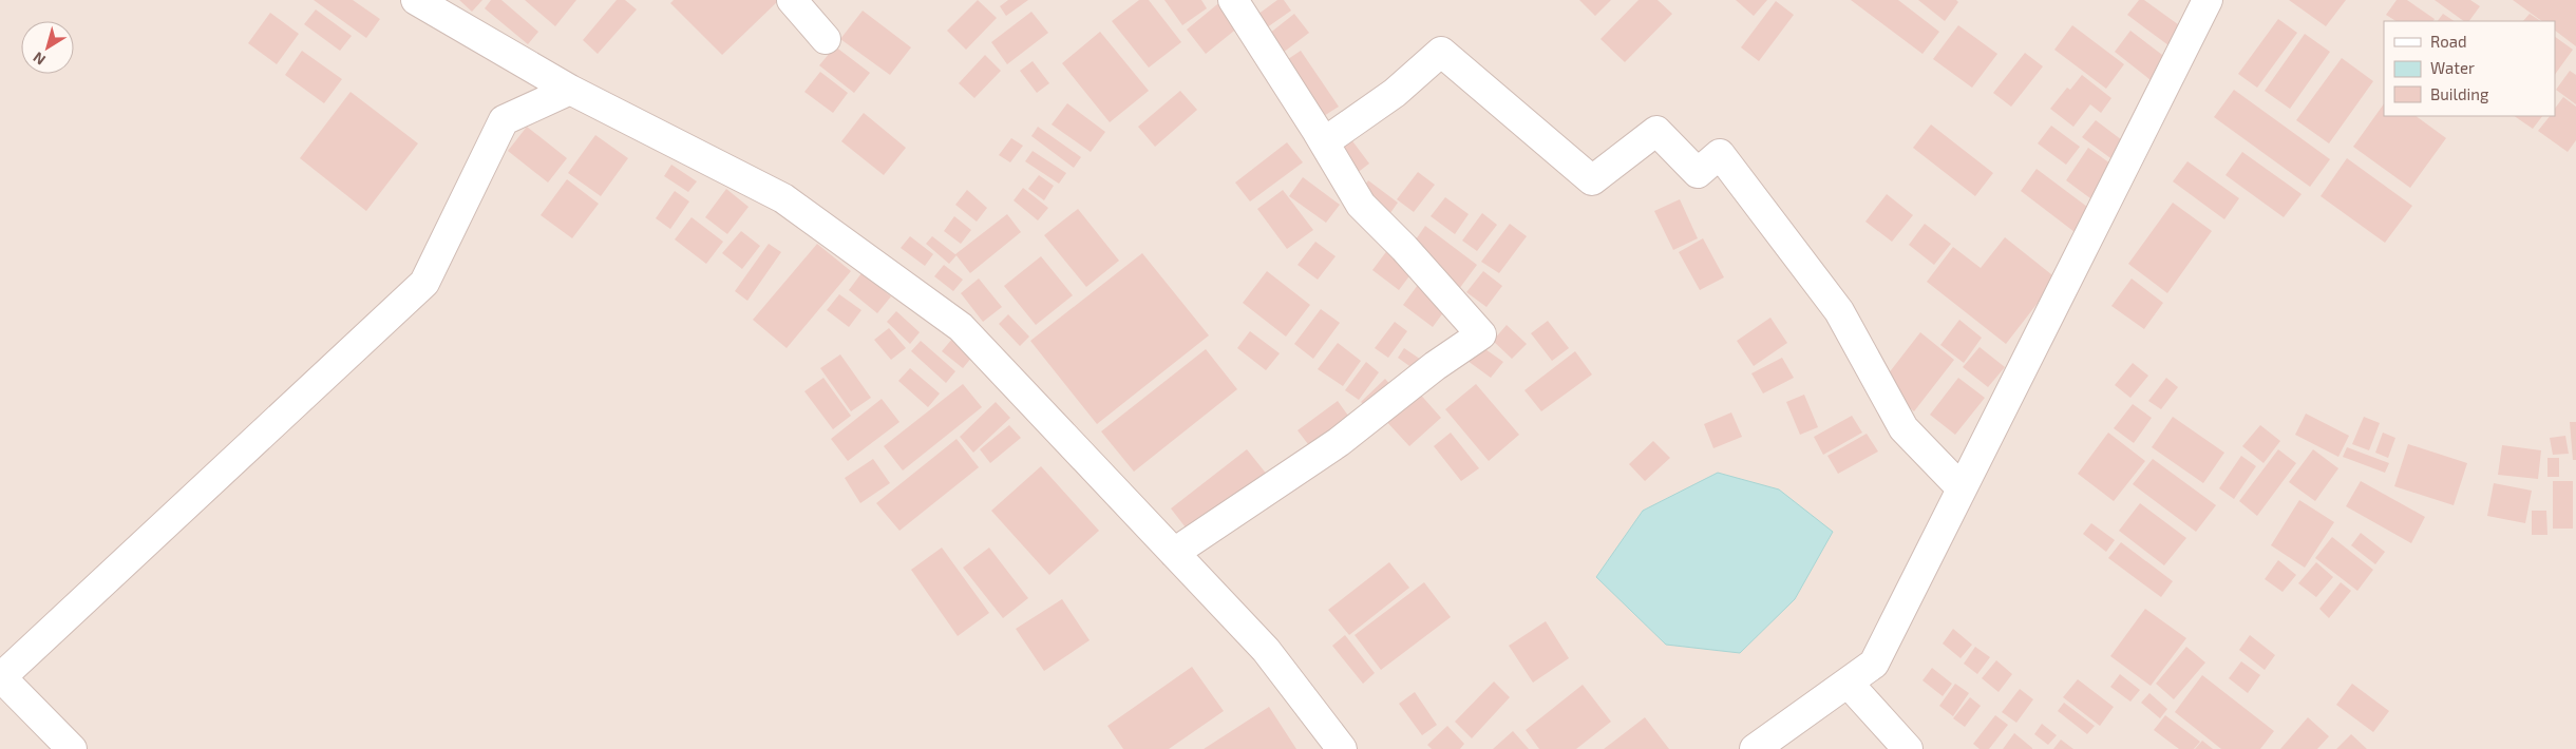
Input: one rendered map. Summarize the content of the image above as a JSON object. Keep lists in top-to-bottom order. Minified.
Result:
{"legend":["Road","Water","Building"],"north":"bottom left"}
